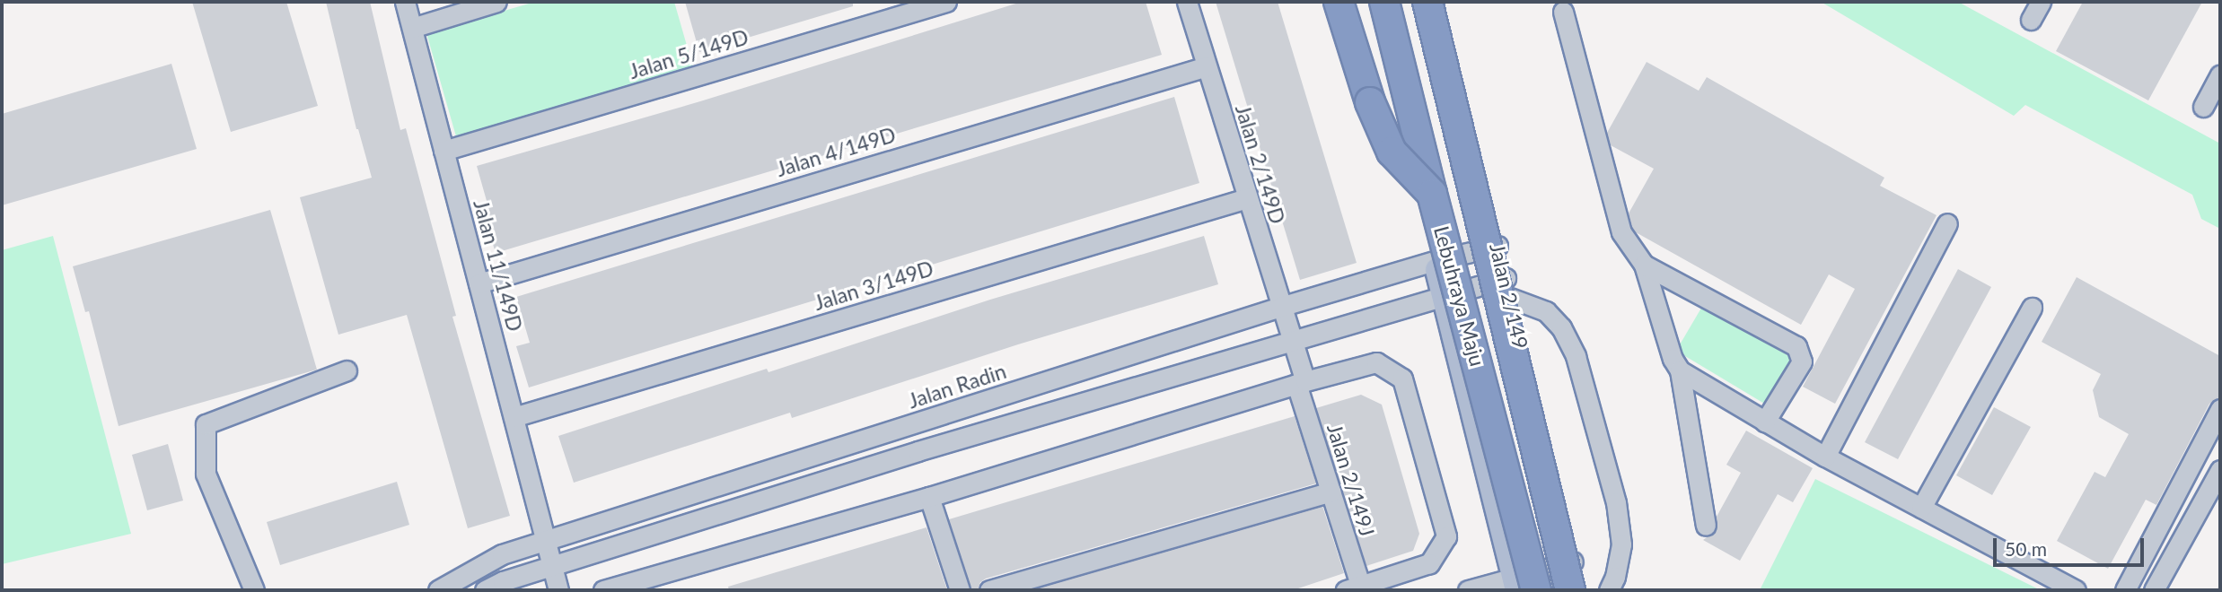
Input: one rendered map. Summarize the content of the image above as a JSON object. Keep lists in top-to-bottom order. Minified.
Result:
{"streets":{"highway":["Lebuhraya Maju"],"main road":["Jalan 2/149"],"street":["Jalan 5/149D","Jalan 4/149D","Jalan 2/149D","Jalan 11/149D","Jalan 3/149D","Jalan Radin","Jalan 2/149J"]},"crossings":[["Jalan 5/149D","Jalan 11/149D"],["Jalan 4/149D","Jalan 2/149D"],["Jalan 4/149D","Jalan 11/149D"],["Jalan 2/149D","Jalan 3/149D"],["Jalan 2/149D","Jalan Radin"],["Jalan 2/149D","Jalan 2/149J"],["Jalan 11/149D","Jalan 3/149D"],["Jalan 11/149D","Jalan Radin"],["Jalan 2/149","Jalan Radin"]],"scale_bar":"50 m"}
